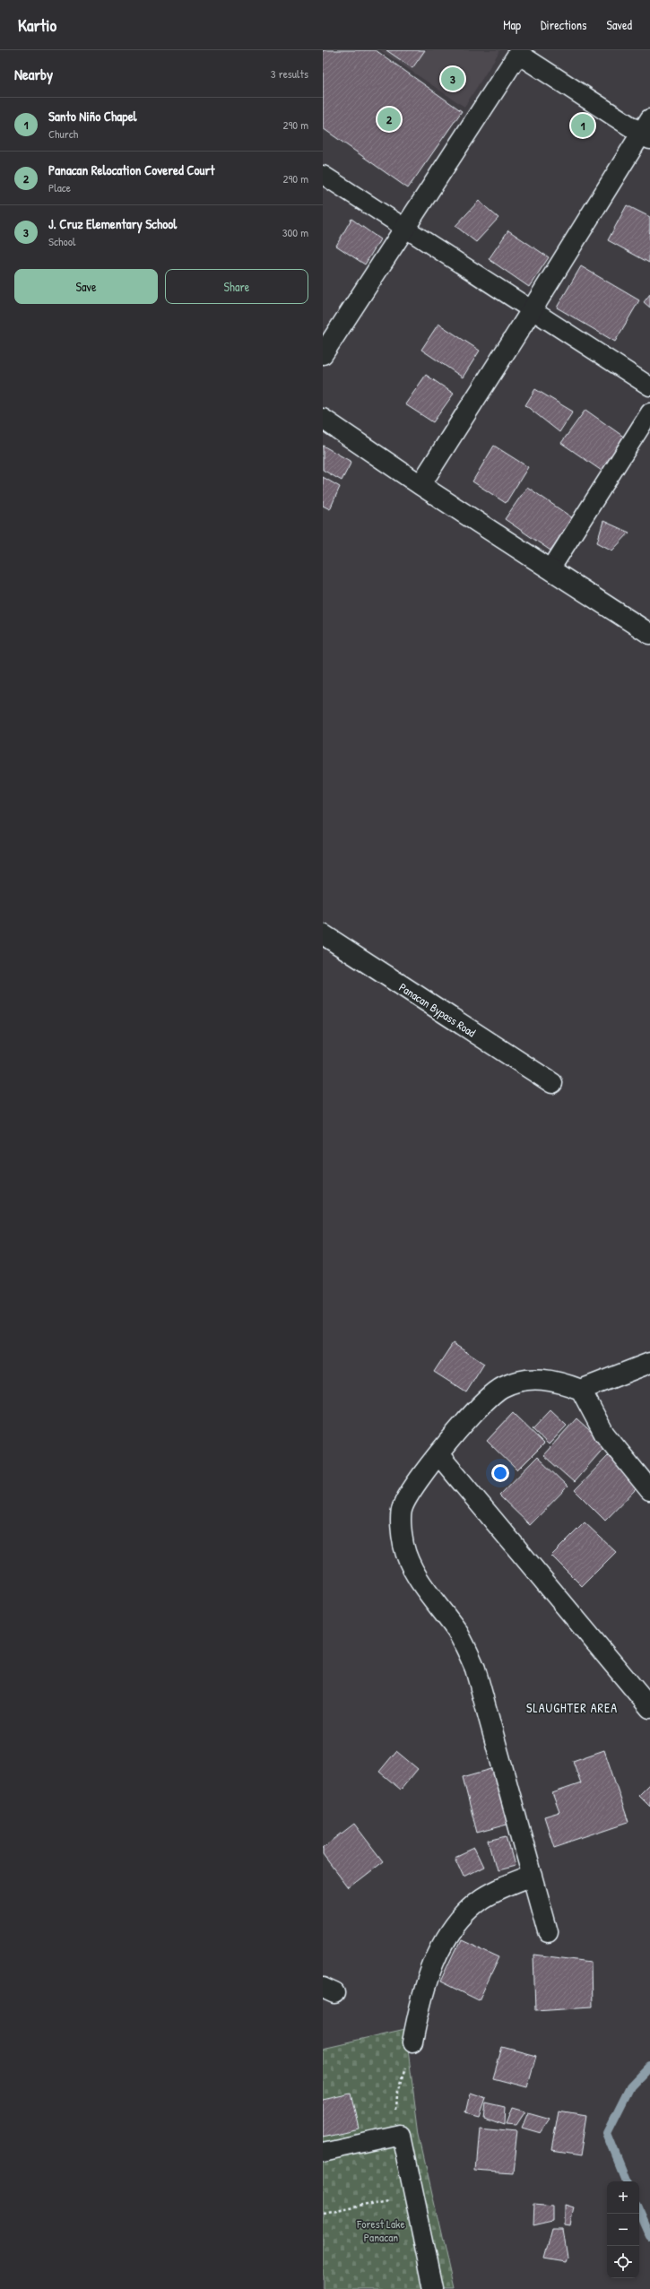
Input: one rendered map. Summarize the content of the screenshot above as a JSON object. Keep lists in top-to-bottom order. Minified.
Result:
{"streets":{"street":["Panacan Bypass Road"]},"districts":["SLAUGHTER AREA"],"parks":["Forest Lake Panacan"],"page":{"header":"Kartio","nav":["Map","Directions","Saved"],"heading":["Nearby","3 results"],"pins":["3","2","1"],"list":[{"mark":"1","name":"Santo Niño Chapel","note":"Church","value":"290 m"},{"mark":"2","name":"Panacan Relocation Covered Court","note":"Place","value":"290 m"},{"mark":"3","name":"J. Cruz Elementary School","note":"School","value":"300 m"}],"buttons":["Save","Share"],"map_buttons":["+","−"]}}
